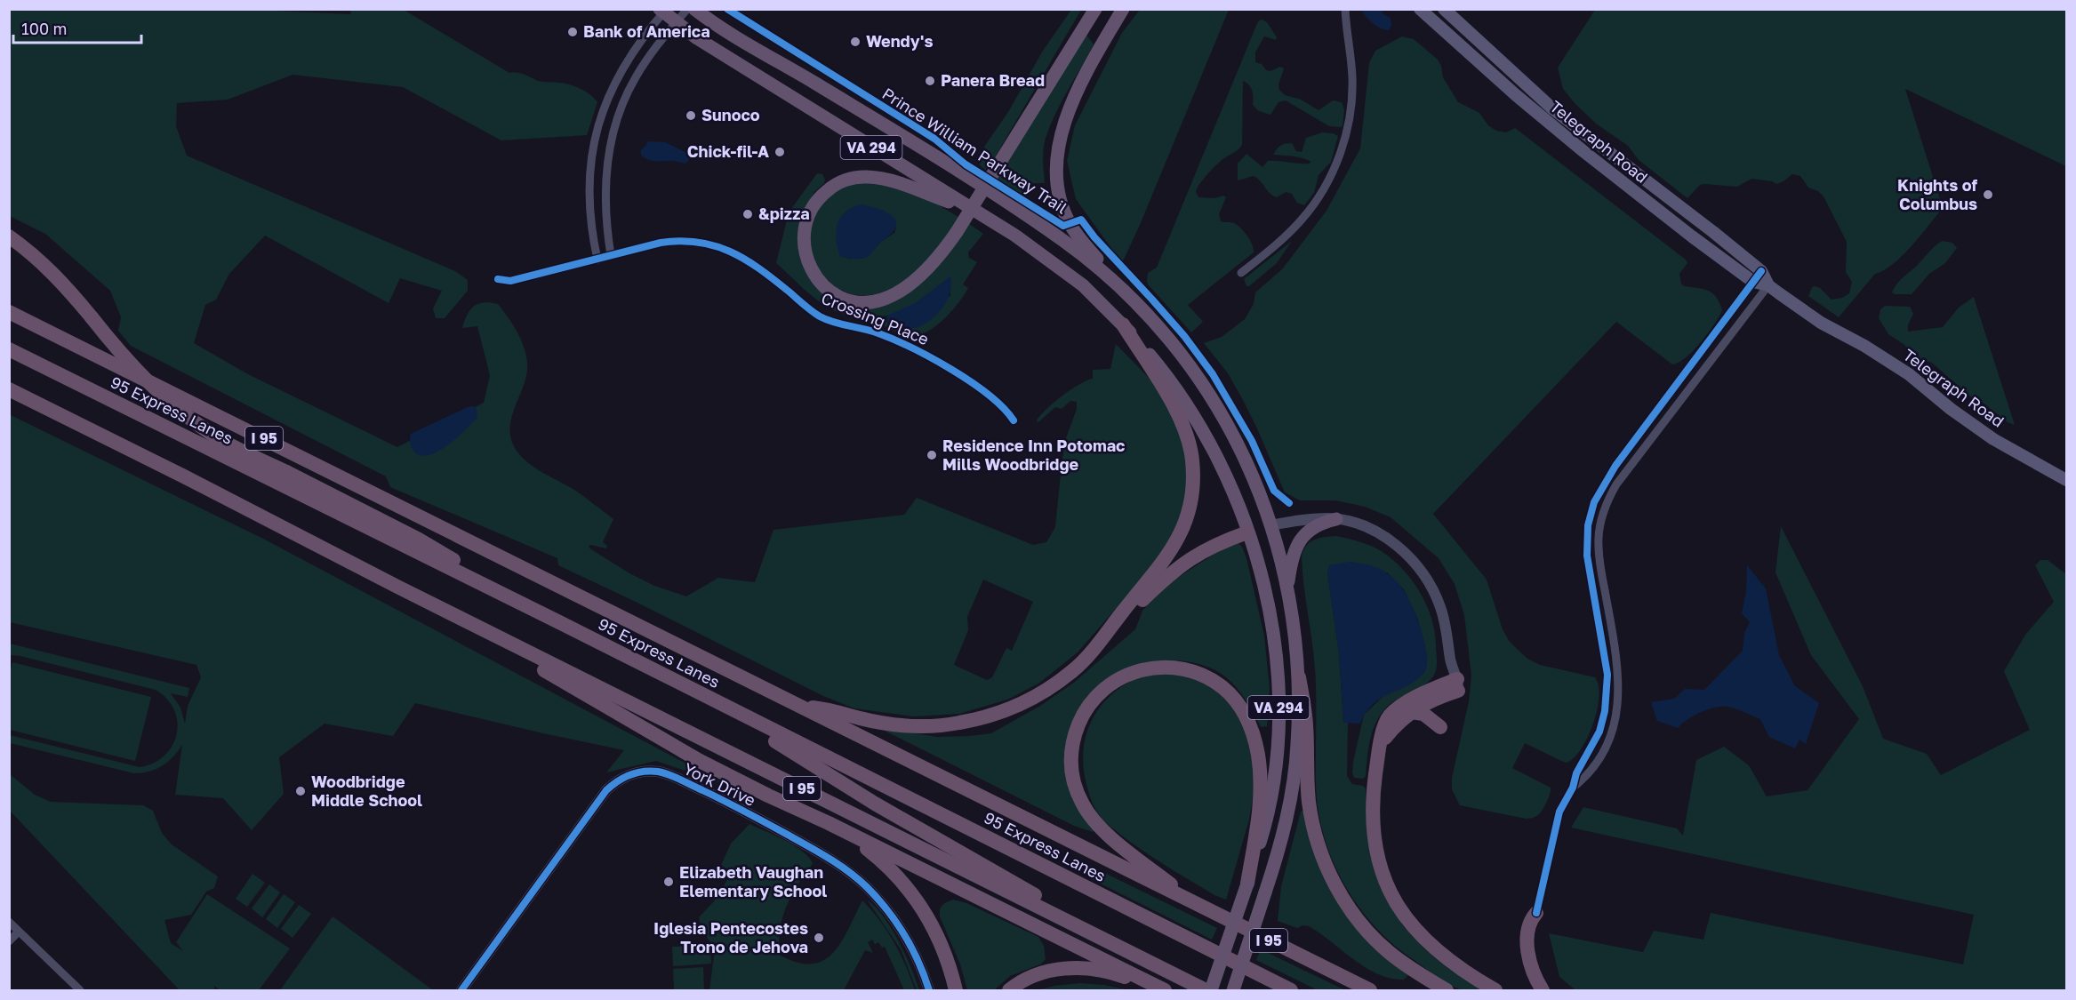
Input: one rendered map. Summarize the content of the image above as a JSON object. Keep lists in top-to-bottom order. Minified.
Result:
{"streets":{"highway":["VA 294","95 Express Lanes","I 95"],"main road":["Telegraph Road"],"street":["Crossing Place","York Drive"],"cycle path":["Prince William Parkway Trail"]},"places":["Bank of America","Wendy's","Panera Bread","Sunoco","Chick-fil-A","Knights of Columbus","&pizza","Residence Inn Potomac Mills Woodbridge","Woodbridge Middle School","Elizabeth Vaughan Elementary School","Iglesia Pentecostes Trono de Jehova"],"scale_bar":"100 m"}
